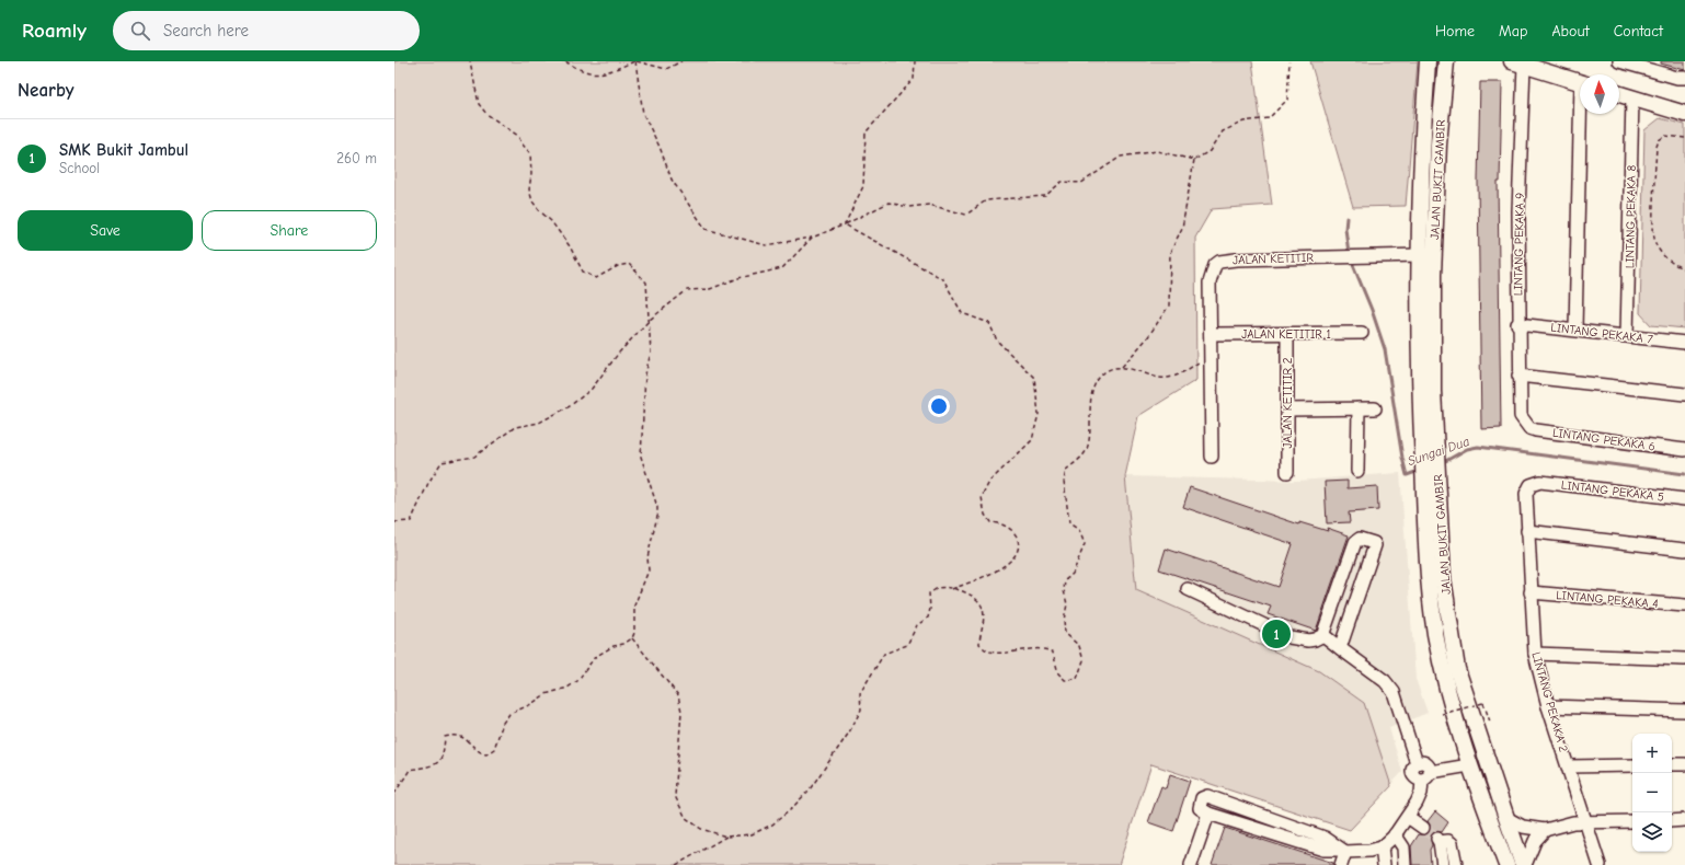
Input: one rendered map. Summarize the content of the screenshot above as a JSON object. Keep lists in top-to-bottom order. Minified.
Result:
{"streets":{"main road":["JALAN BUKIT GAMBIR"],"street":["LINTANG PEKAKA 8","LINTANG PEKAKA 9","JALAN KETITIR","LINTANG PEKAKA 7","JALAN KETITIR 1","JALAN KETITIR 2","LINTANG PEKAKA 6","LINTANG PEKAKA 5","LINTANG PEKAKA 4","LINTANG PEKAKA 2"]},"crossings":[["JALAN BUKIT GAMBIR","JALAN KETITIR"],["LINTANG PEKAKA 8","LINTANG PEKAKA 7"],["LINTANG PEKAKA 9","LINTANG PEKAKA 7"],["LINTANG PEKAKA 9","LINTANG PEKAKA 6"],["JALAN KETITIR","JALAN KETITIR 1"],["JALAN KETITIR 1","JALAN KETITIR 2"],["LINTANG PEKAKA 5","LINTANG PEKAKA 2"],["LINTANG PEKAKA 4","LINTANG PEKAKA 2"]],"water":["Sungai Dua"],"north":"top","page":{"header":"Roamly","search":"Search here","nav":["Home","Map","About","Contact"],"heading":"Nearby","list":[{"mark":"1","name":"SMK Bukit Jambul","note":"School","value":"260 m"}],"buttons":["Save","Share"],"pins":"1","map_buttons":["+","−"]}}
